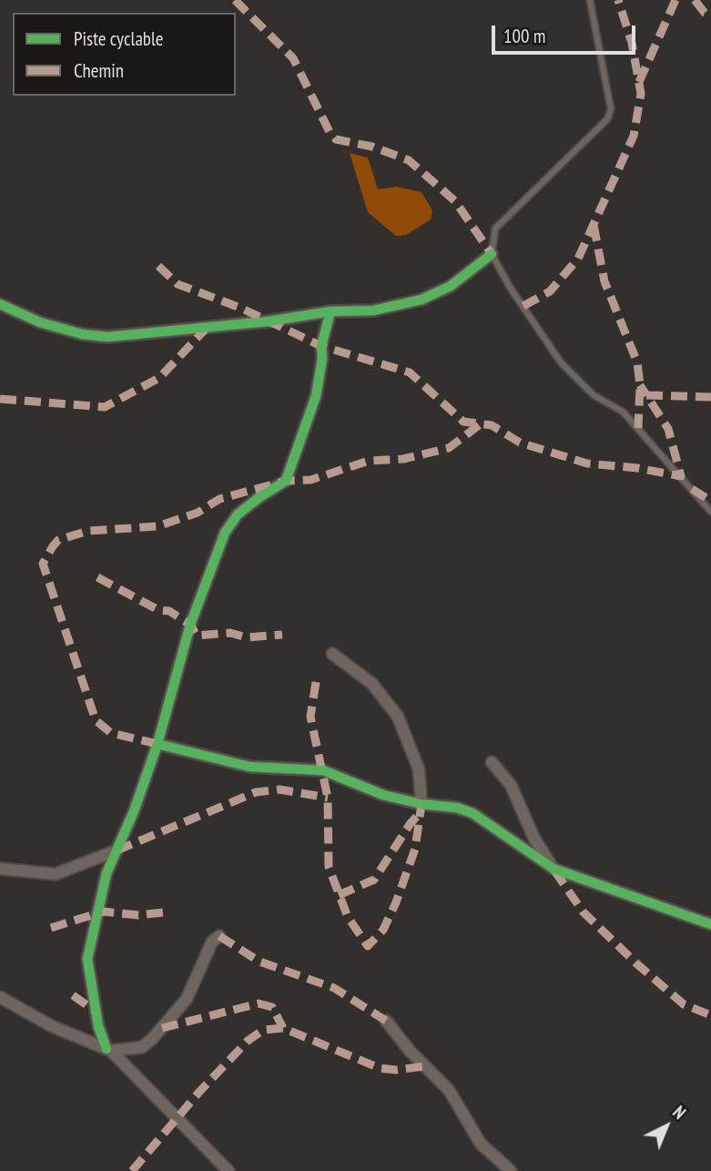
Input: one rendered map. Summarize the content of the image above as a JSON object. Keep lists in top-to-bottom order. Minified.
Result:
{"legend":["Piste cyclable","Chemin"],"scale_bar":"100 m","north":"top right"}
